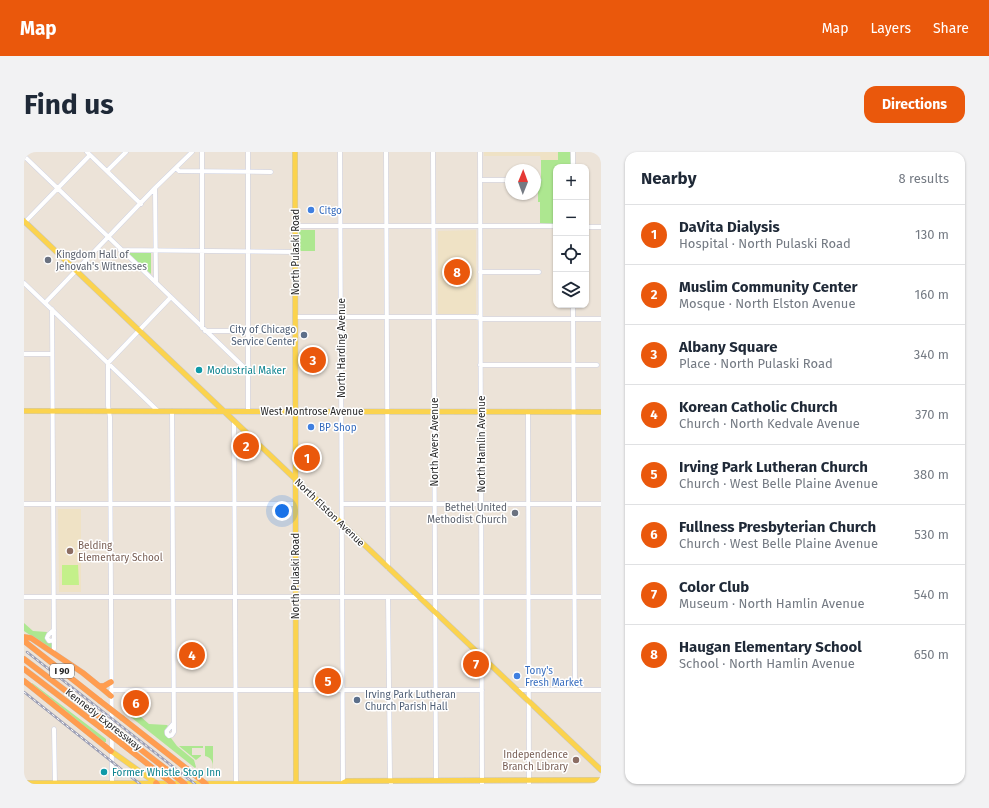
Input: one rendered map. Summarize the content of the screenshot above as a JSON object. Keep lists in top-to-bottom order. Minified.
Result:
{"streets":{"highway":["I 90","Kennedy Expressway"],"main road":["North Pulaski Road","West Montrose Avenue","North Elston Avenue"],"street":["North Harding Avenue","North Avers Avenue","North Hamlin Avenue"]},"crossings":[["North Pulaski Road","West Montrose Avenue"],["North Pulaski Road","North Elston Avenue"],["North Harding Avenue","West Montrose Avenue"],["North Harding Avenue","North Elston Avenue"],["West Montrose Avenue","North Avers Avenue"],["West Montrose Avenue","North Hamlin Avenue"],["West Montrose Avenue","North Elston Avenue"],["North Avers Avenue","North Elston Avenue"],["North Hamlin Avenue","North Elston Avenue"]],"places":["Citgo","Kingdom Hall of Jehovah's Witnesses","City of Chicago Service Center","Modustrial Maker","BP Shop","Bethel United Methodist Church","Belding Elementary School","Tony's Fresh Market","Irving Park Lutheran Church Parish Hall","Independence Branch Library","Former Whistle Stop Inn"],"north":"top","page":{"header":"Map","nav":["Map","Layers","Share"],"buttons":"Directions","title":"Find us","heading":["Nearby","8 results"],"map_buttons":["+","−"],"list":[{"mark":"1","name":"DaVita Dialysis","note":"Hospital · North Pulaski Road","value":"130 m"},{"mark":"2","name":"Muslim Community Center","note":"Mosque · North Elston Avenue","value":"160 m"},{"mark":"3","name":"Albany Square","note":"Place · North Pulaski Road","value":"340 m"},{"mark":"4","name":"Korean Catholic Church","note":"Church · North Kedvale Avenue","value":"370 m"},{"mark":"5","name":"Irving Park Lutheran Church","note":"Church · West Belle Plaine Avenue","value":"380 m"},{"mark":"6","name":"Fullness Presbyterian Church","note":"Church · West Belle Plaine Avenue","value":"530 m"},{"mark":"7","name":"Color Club","note":"Museum · North Hamlin Avenue","value":"540 m"},{"mark":"8","name":"Haugan Elementary School","note":"School · North Hamlin Avenue","value":"650 m"}],"pins":["8","3","2","1","4","7","5","6"]}}
